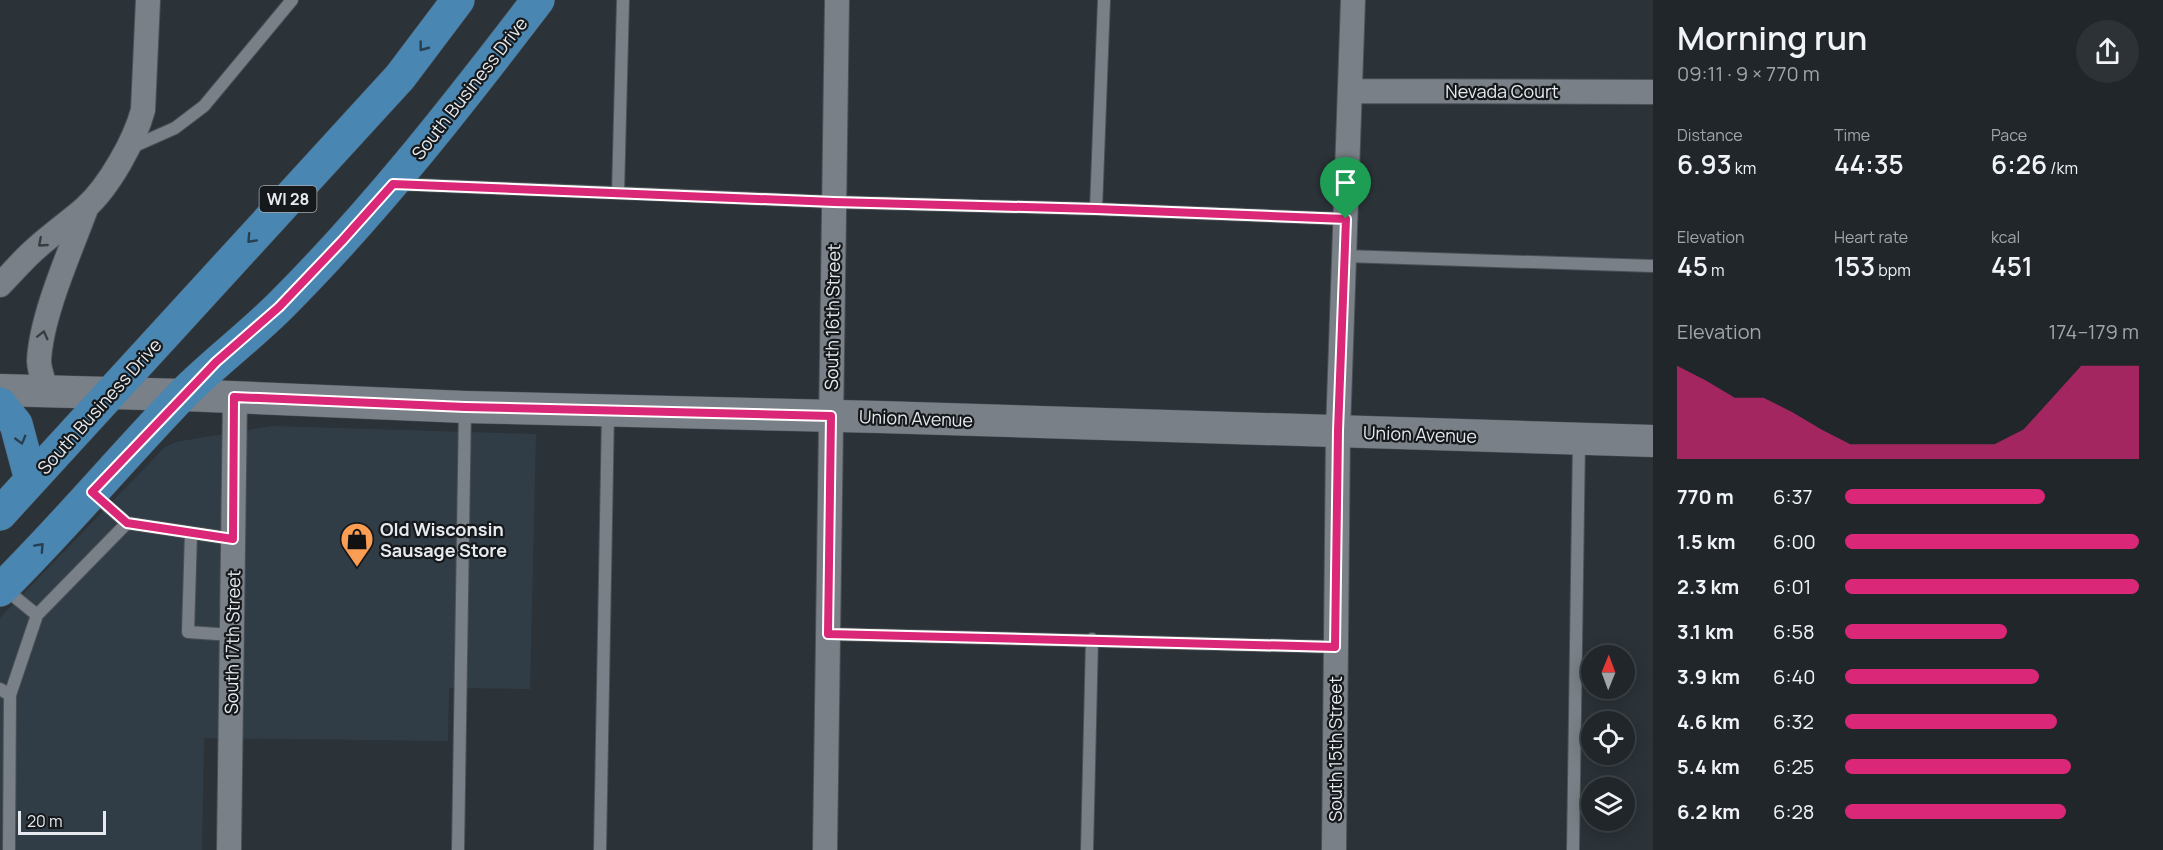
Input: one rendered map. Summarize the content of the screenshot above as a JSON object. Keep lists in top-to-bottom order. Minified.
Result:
{"streets":{"main road":["South Business Drive","WI 28"],"street":["Nevada Court","South 16th Street","Union Avenue","South 17th Street","South 15th Street"]},"crossings":[["South Business Drive","Union Avenue"],["Nevada Court","South 15th Street"],["South 16th Street","Union Avenue"],["Union Avenue","South 17th Street"],["Union Avenue","South 15th Street"]],"places":{"shop":["Old Wisconsin Sausage Store"]},"scale_bar":"20 m","north":"top","page":{"heading":["Morning run","09:11 · 9 × 770 m"],"stats":[["Distance","6.93 km"],["Time","44:35"],["Pace","6:26 /km"],["Elevation","45 m"],["Heart rate","153 bpm"],["kcal","451"]],"chart":["Elevation","174–179 m"],"list":[{"name":"770 m","note":"6:37"},{"name":"1.5 km","note":"6:00"},{"name":"2.3 km","note":"6:01"},{"name":"3.1 km","note":"6:58"},{"name":"3.9 km","note":"6:40"},{"name":"4.6 km","note":"6:32"},{"name":"5.4 km","note":"6:25"},{"name":"6.2 km","note":"6:28"}],"scale":"20 m"}}
